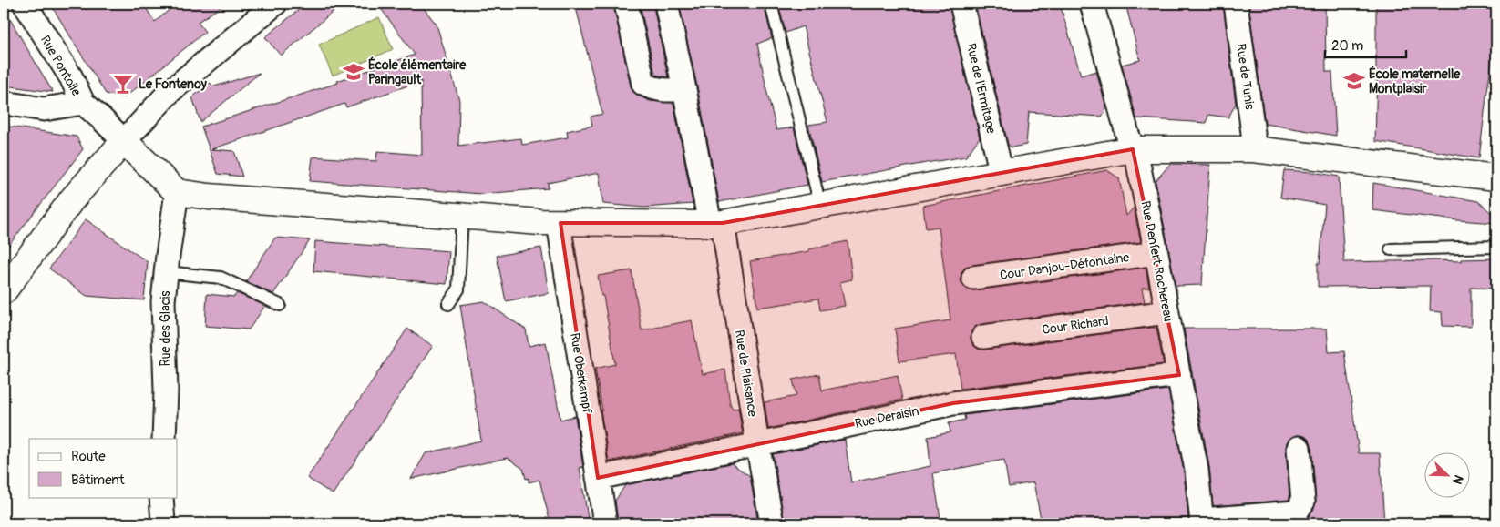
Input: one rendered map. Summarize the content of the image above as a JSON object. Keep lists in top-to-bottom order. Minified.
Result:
{"streets":{"street":["Rue Pontoile","Rue de Tunis","Rue de l'Ermitage","Rue Denfert Rochereau","Cour Danjou-Défontaine","Cour Richard","Rue des Glacis","Rue Oberkampf","Rue de Plaisance","Rue Deraisin"]},"crossings":[["Rue Denfert Rochereau","Cour Danjou-Défontaine"],["Rue Denfert Rochereau","Cour Richard"],["Rue Denfert Rochereau","Rue Deraisin"],["Rue Oberkampf","Rue Deraisin"],["Rue de Plaisance","Rue Deraisin"]],"places":{"school or university":["École élémentaire Paringault","École maternelle Montplaisir"],"bar":["Le Fontenoy"]},"legend":["Route","Bâtiment"],"scale_bar":"20 m","north":"bottom right"}
